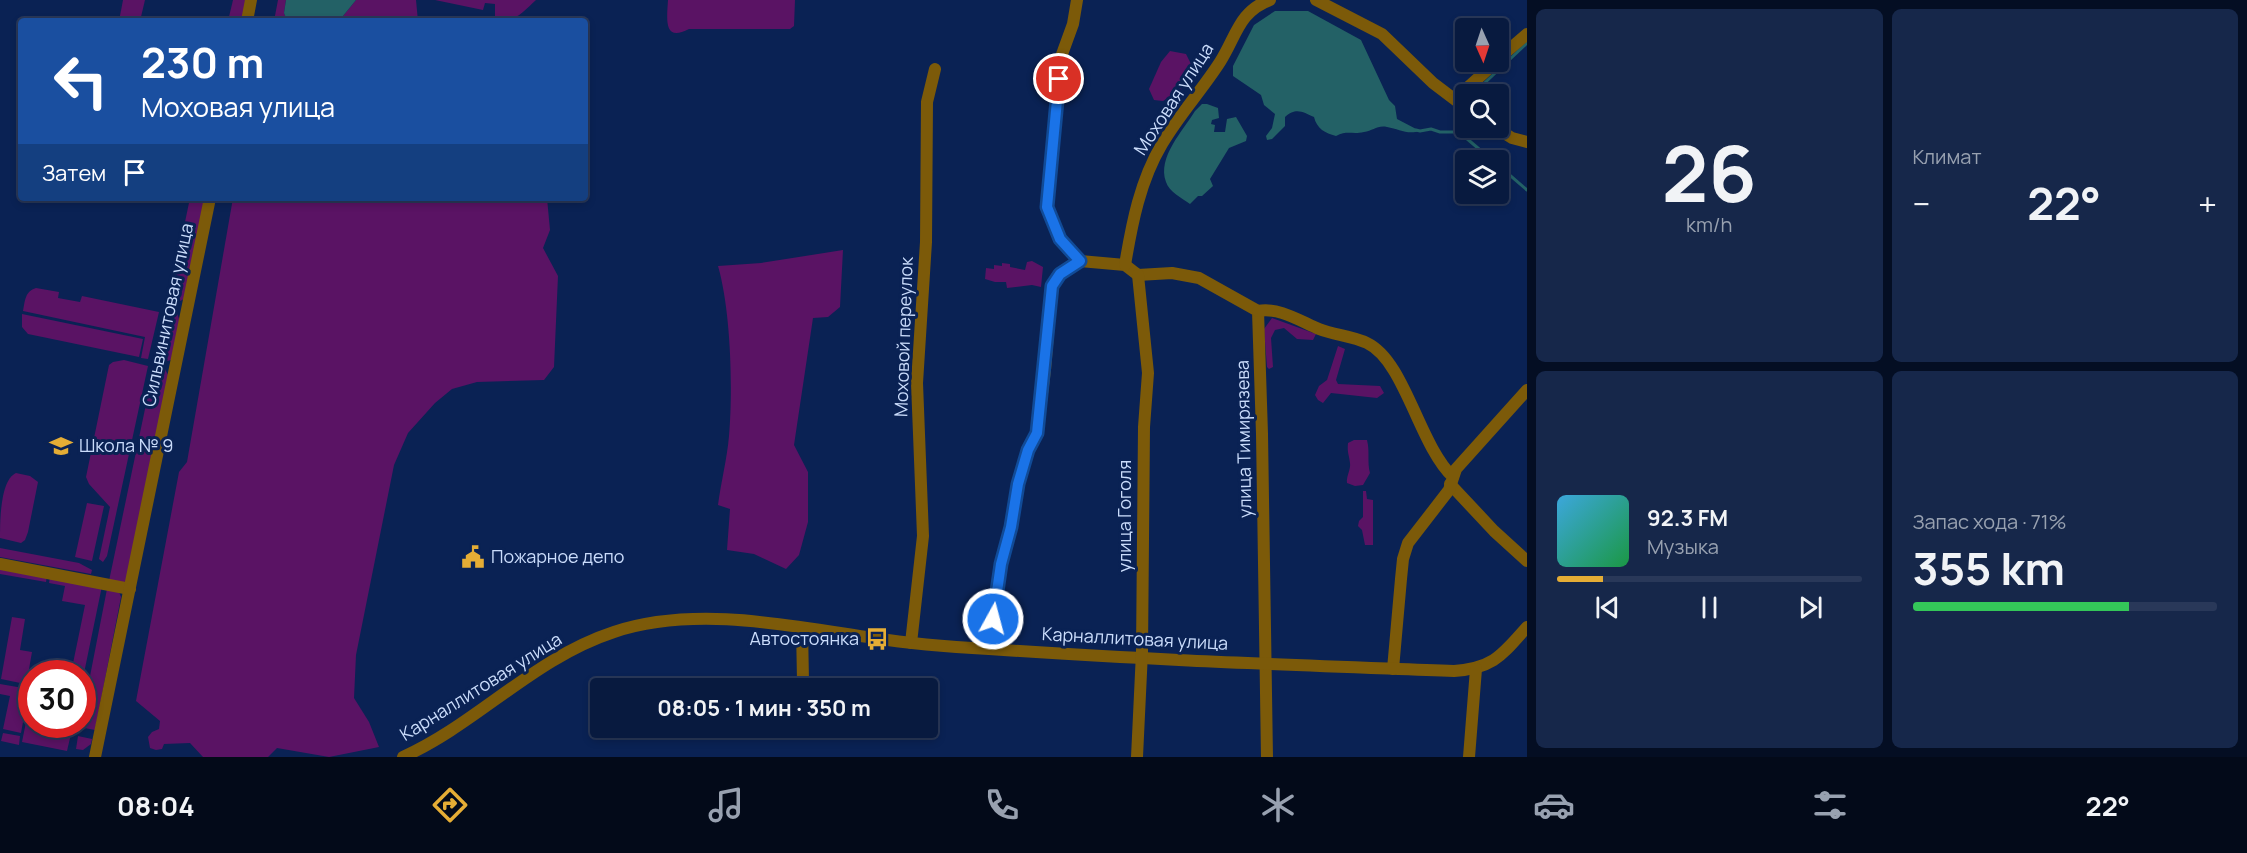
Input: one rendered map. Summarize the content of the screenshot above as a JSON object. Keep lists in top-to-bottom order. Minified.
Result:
{"streets":{"street":["Моховая улица","Сильвинитовая улица","Моховой переулок","улица Тимирязева","улица Гоголя","Карналлитовая улица"]},"crossings":[["Моховой переулок","Карналлитовая улица"],["улица Тимирязева","Карналлитовая улица"],["улица Гоголя","Карналлитовая улица"]],"places":{"school or university":["Школа № 9"],"public building":["Пожарное депо"],"bus stop":["Автостоянка"]},"north":"bottom","page":{"tile":[["26","km/h"],"Климат",["Запас хода · 71%","355 km"]],"turn":["230 m","Моховая улица"],"then":"Затем","heat":["−","22°","+"],"song":["92.3 FM","Музыка"],"limit":"30","trip":"08:05 · 1 мин · 350 m","tabs":["08:04","22°"]}}
